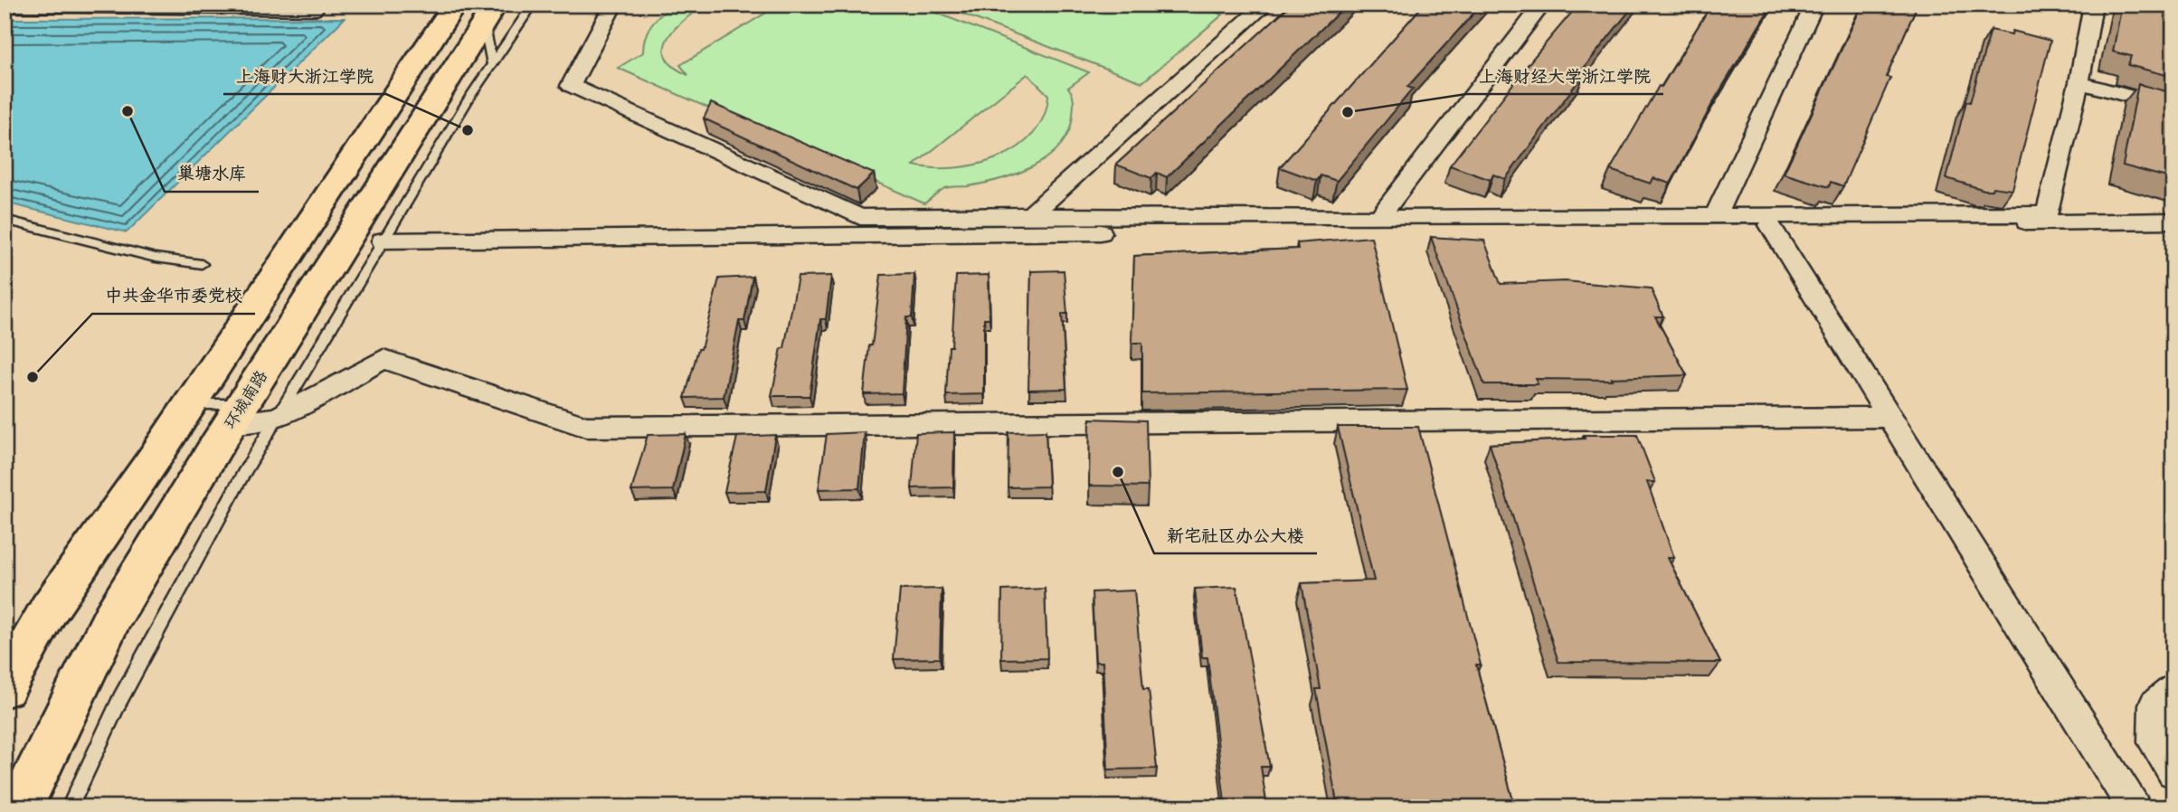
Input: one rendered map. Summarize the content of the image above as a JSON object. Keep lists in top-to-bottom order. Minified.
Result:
{"streets":{"main road":["环城南路"]},"places":["巢塘水库","上海财经大学浙江学院","上海财大浙江学院","中共金华市委党校","新宅社区办公大楼"]}
